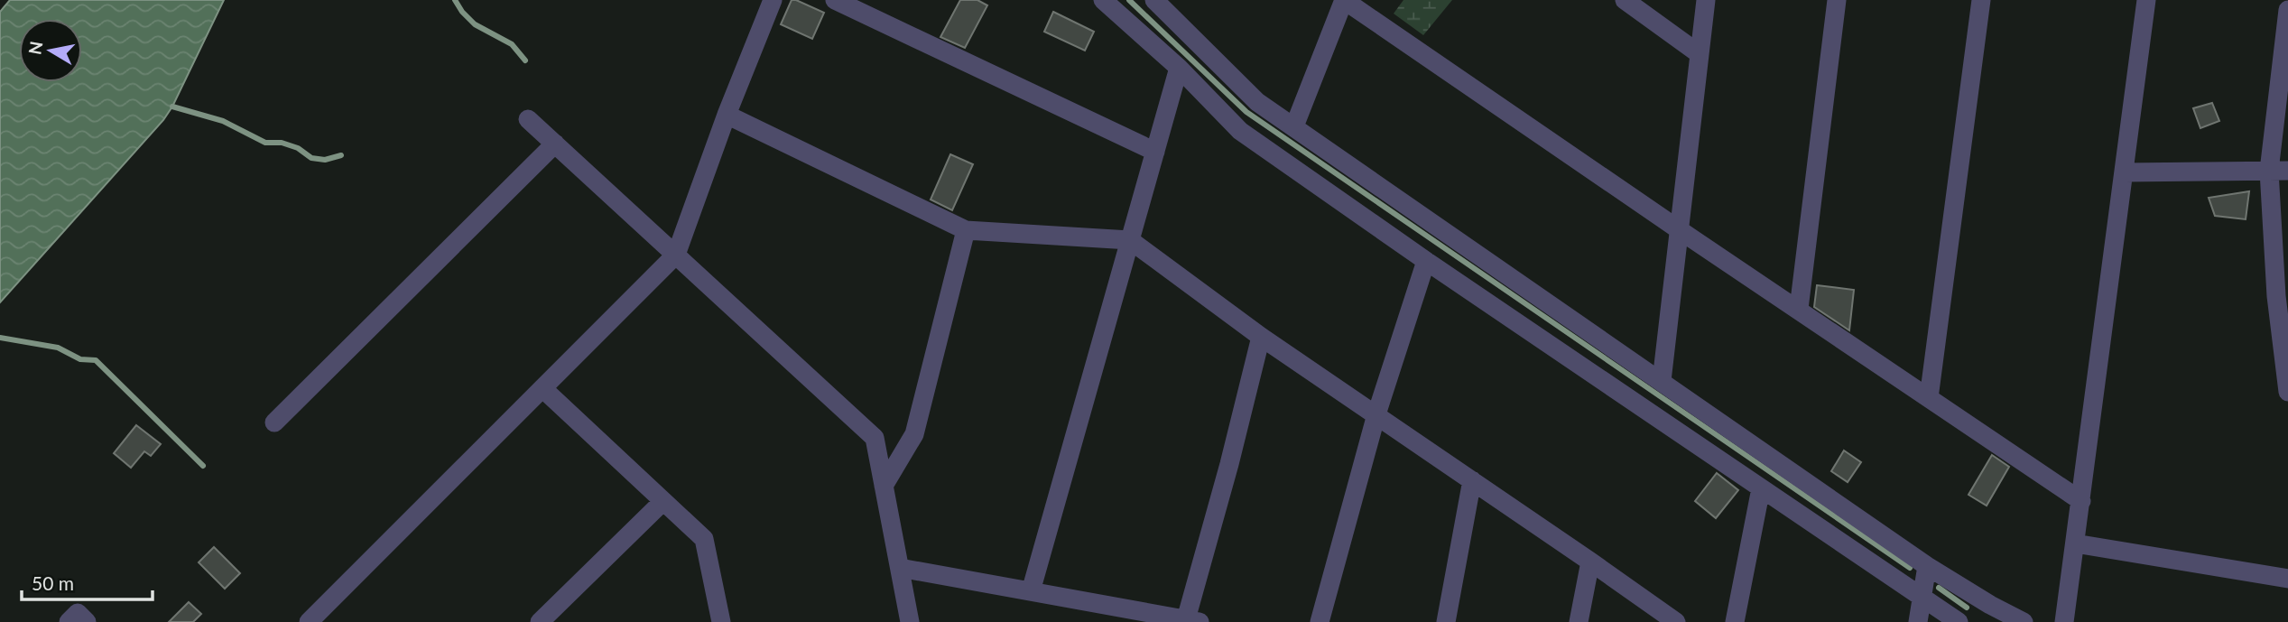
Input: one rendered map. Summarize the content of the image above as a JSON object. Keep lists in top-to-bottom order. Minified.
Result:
{"scale_bar":"50 m","north":"left"}
